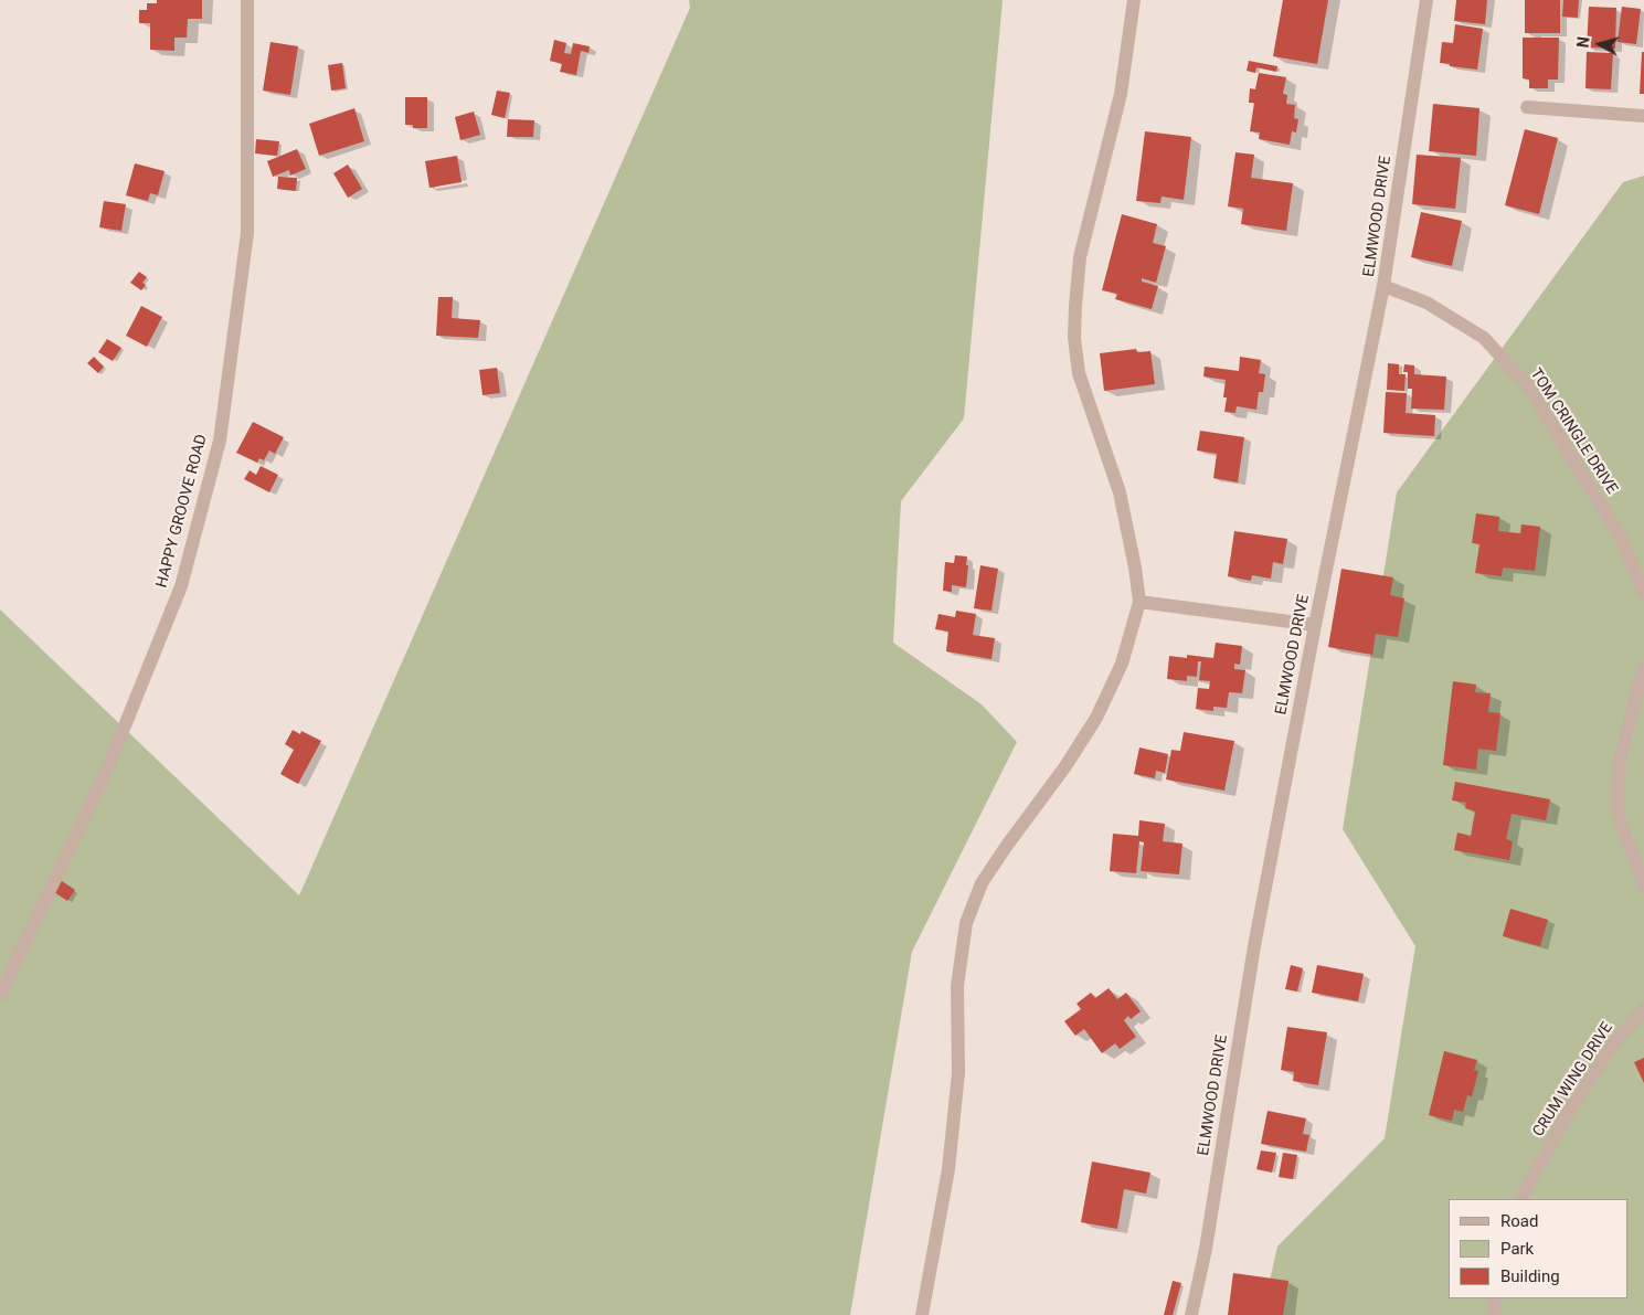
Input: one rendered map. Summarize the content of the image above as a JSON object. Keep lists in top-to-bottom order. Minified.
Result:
{"streets":{"street":["ELMWOOD DRIVE","TOM CRINGLE DRIVE","HAPPY GROOVE ROAD","CRUM WING DRIVE"]},"crossings":[["ELMWOOD DRIVE","TOM CRINGLE DRIVE"]],"legend":["Road","Park","Building"],"north":"left"}
